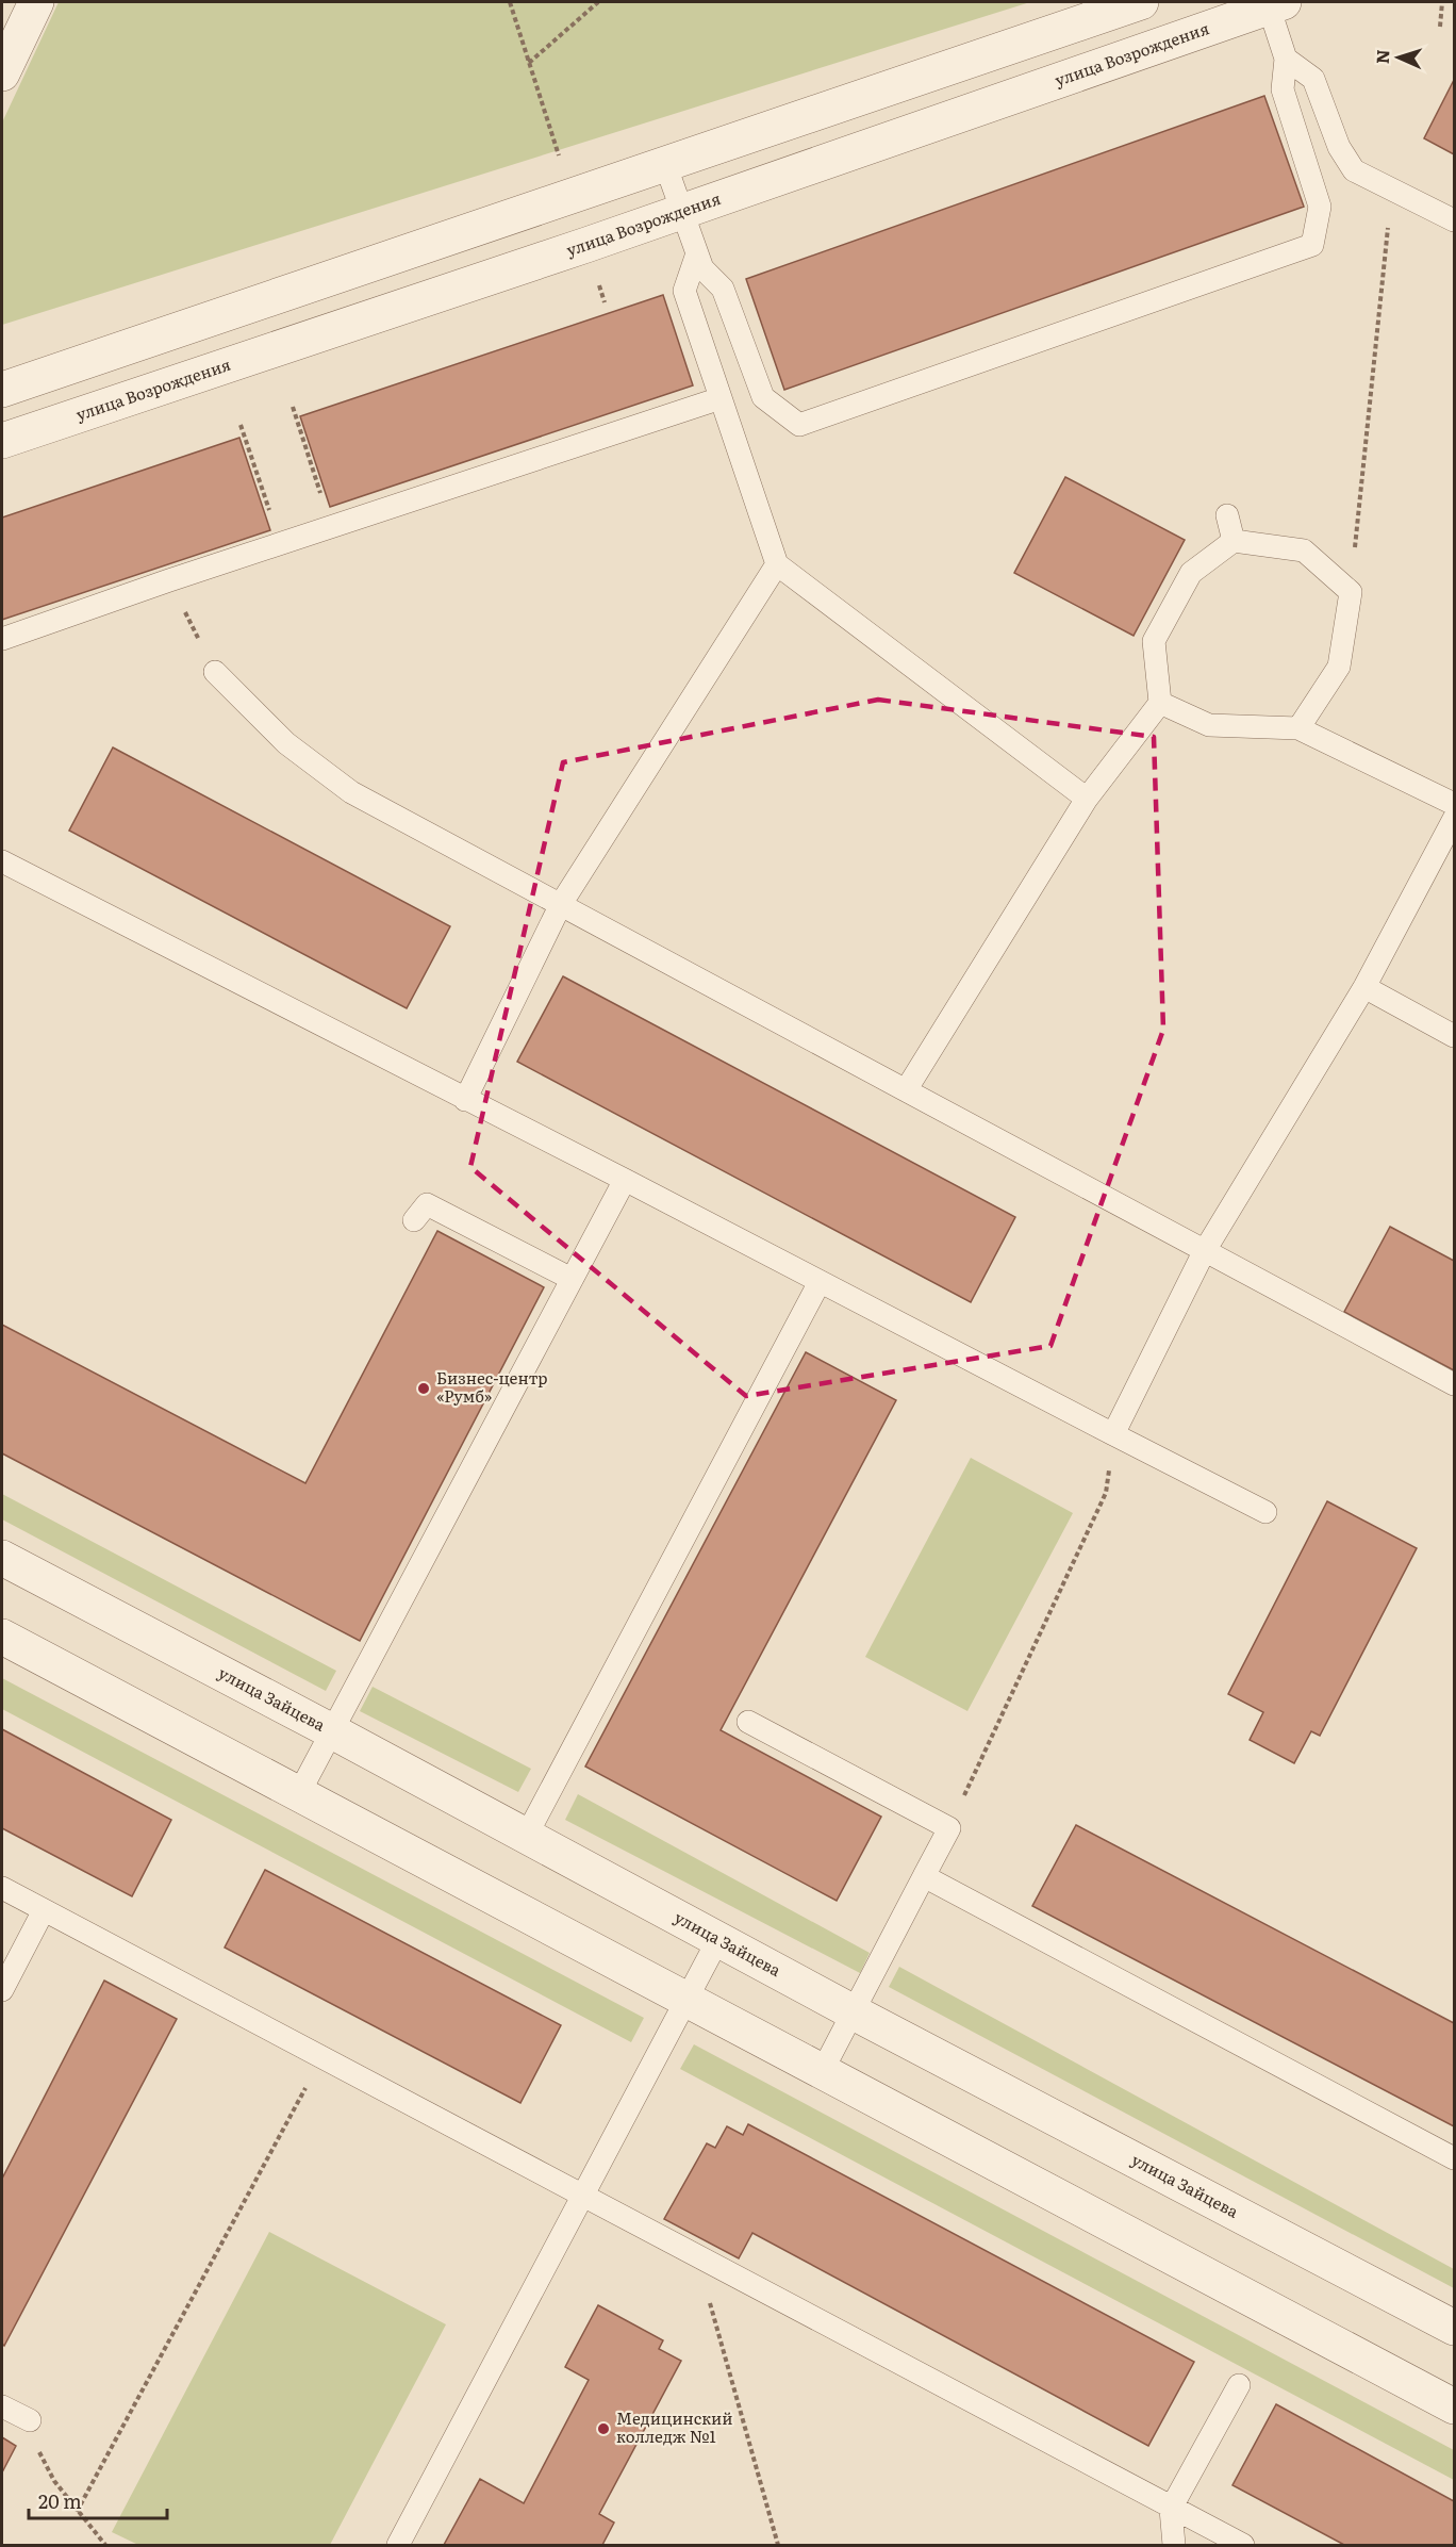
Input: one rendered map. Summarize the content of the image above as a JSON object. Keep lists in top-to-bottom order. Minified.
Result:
{"streets":{"street":["улица Возрождения","улица Зайцева"]},"places":["Бизнес-центр «Румб»","Медицинский колледж №1"],"scale_bar":"20 m","north":"left"}
